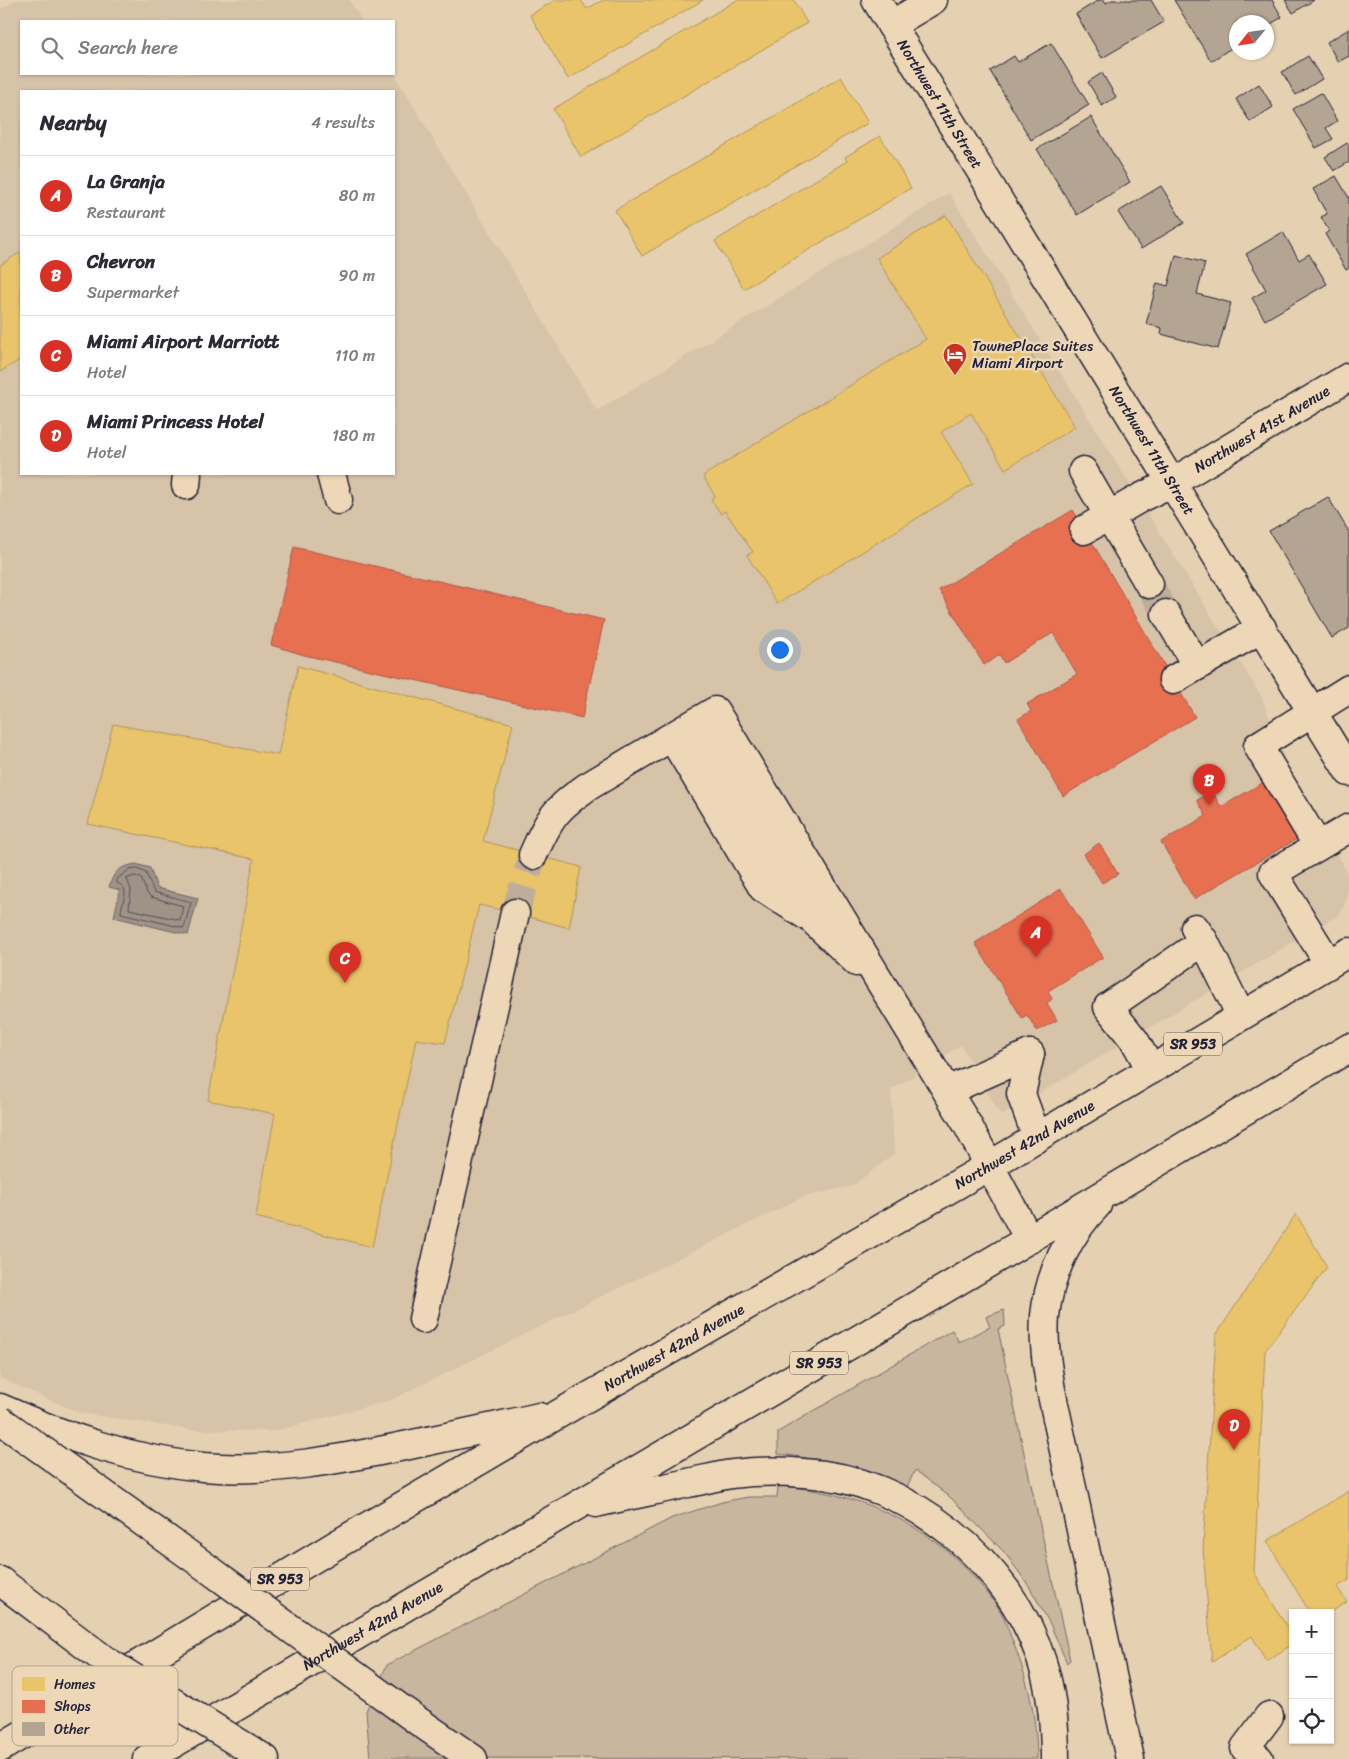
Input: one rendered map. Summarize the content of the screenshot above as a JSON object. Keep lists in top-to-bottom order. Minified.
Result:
{"streets":{"main road":["Northwest 11th Street","Northwest 41st Avenue","SR 953","Northwest 42nd Avenue"]},"crossings":[["Northwest 11th Street","Northwest 41st Avenue"]],"places":{"hotel":["TownePlace Suites Miami Airport"]},"legend":["Homes","Shops","Other"],"north":"bottom left","page":{"search":"Search here","heading":["Nearby","4 results"],"list":[{"mark":"A","name":"La Granja","note":"Restaurant","value":"80 m"},{"mark":"B","name":"Chevron","note":"Supermarket","value":"90 m"},{"mark":"C","name":"Miami Airport Marriott","note":"Hotel","value":"110 m"},{"mark":"D","name":"Miami Princess Hotel","note":"Hotel","value":"180 m"}],"pins":["B","A","C","D"],"map_buttons":["+","−"]}}
